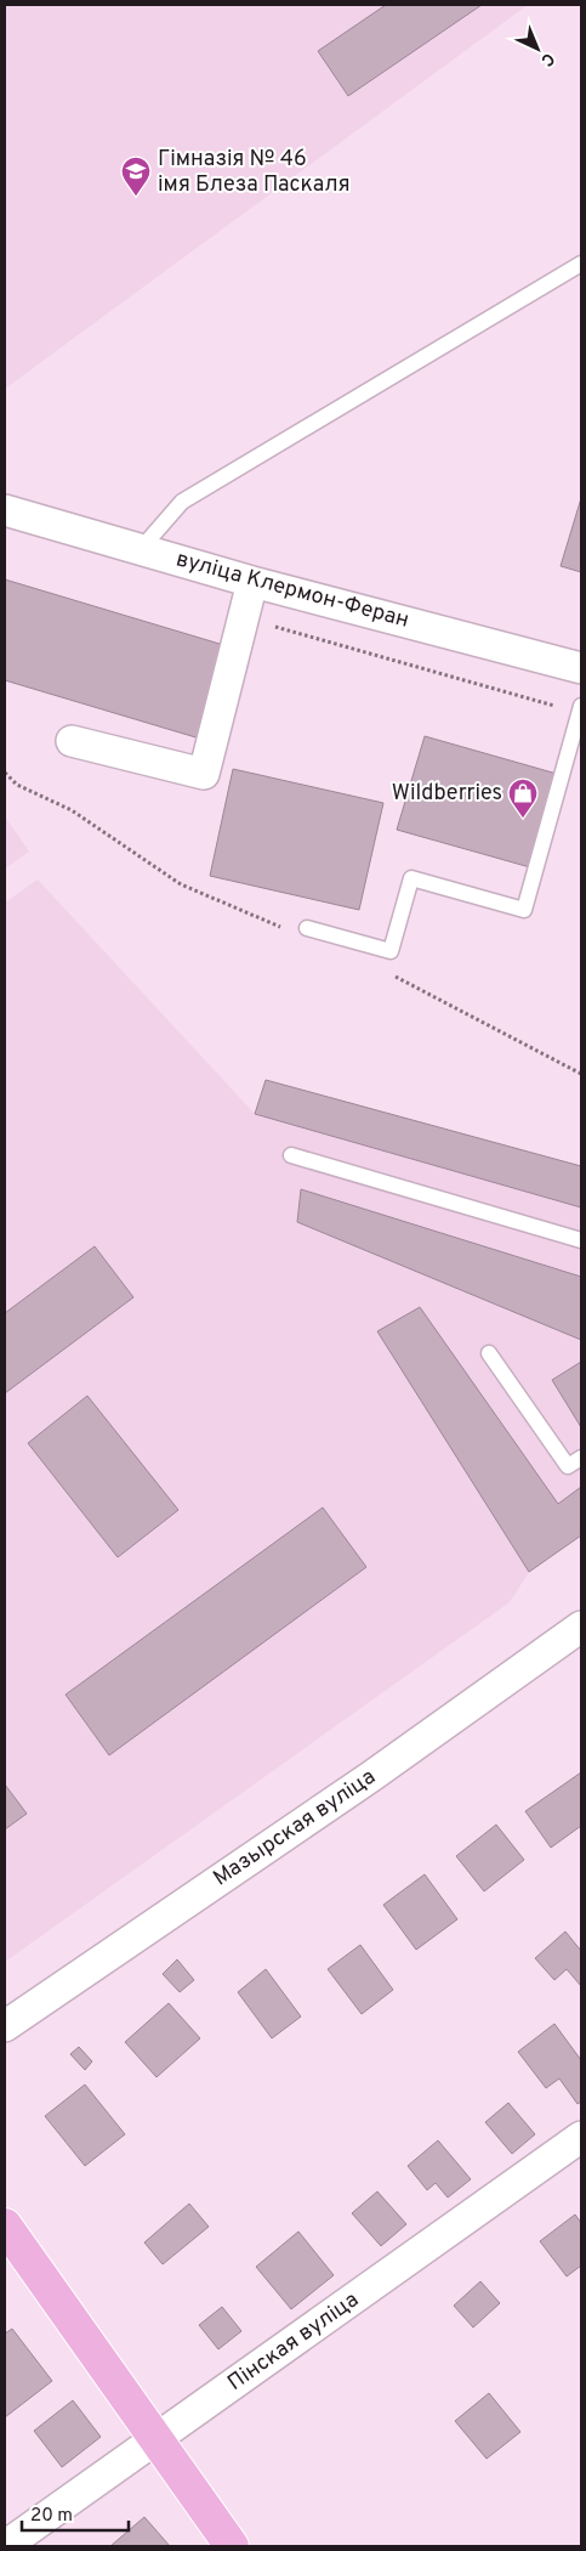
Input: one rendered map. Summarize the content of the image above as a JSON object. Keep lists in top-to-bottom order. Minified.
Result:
{"streets":{"street":["вуліца Клермон-Феран","Мазырская вуліца","Пінская вуліца"]},"places":{"school or university":["Гімназія № 46 імя Блеза Паскаля"],"shop":["Wildberries"]},"scale_bar":"20 m","north":"bottom right"}
